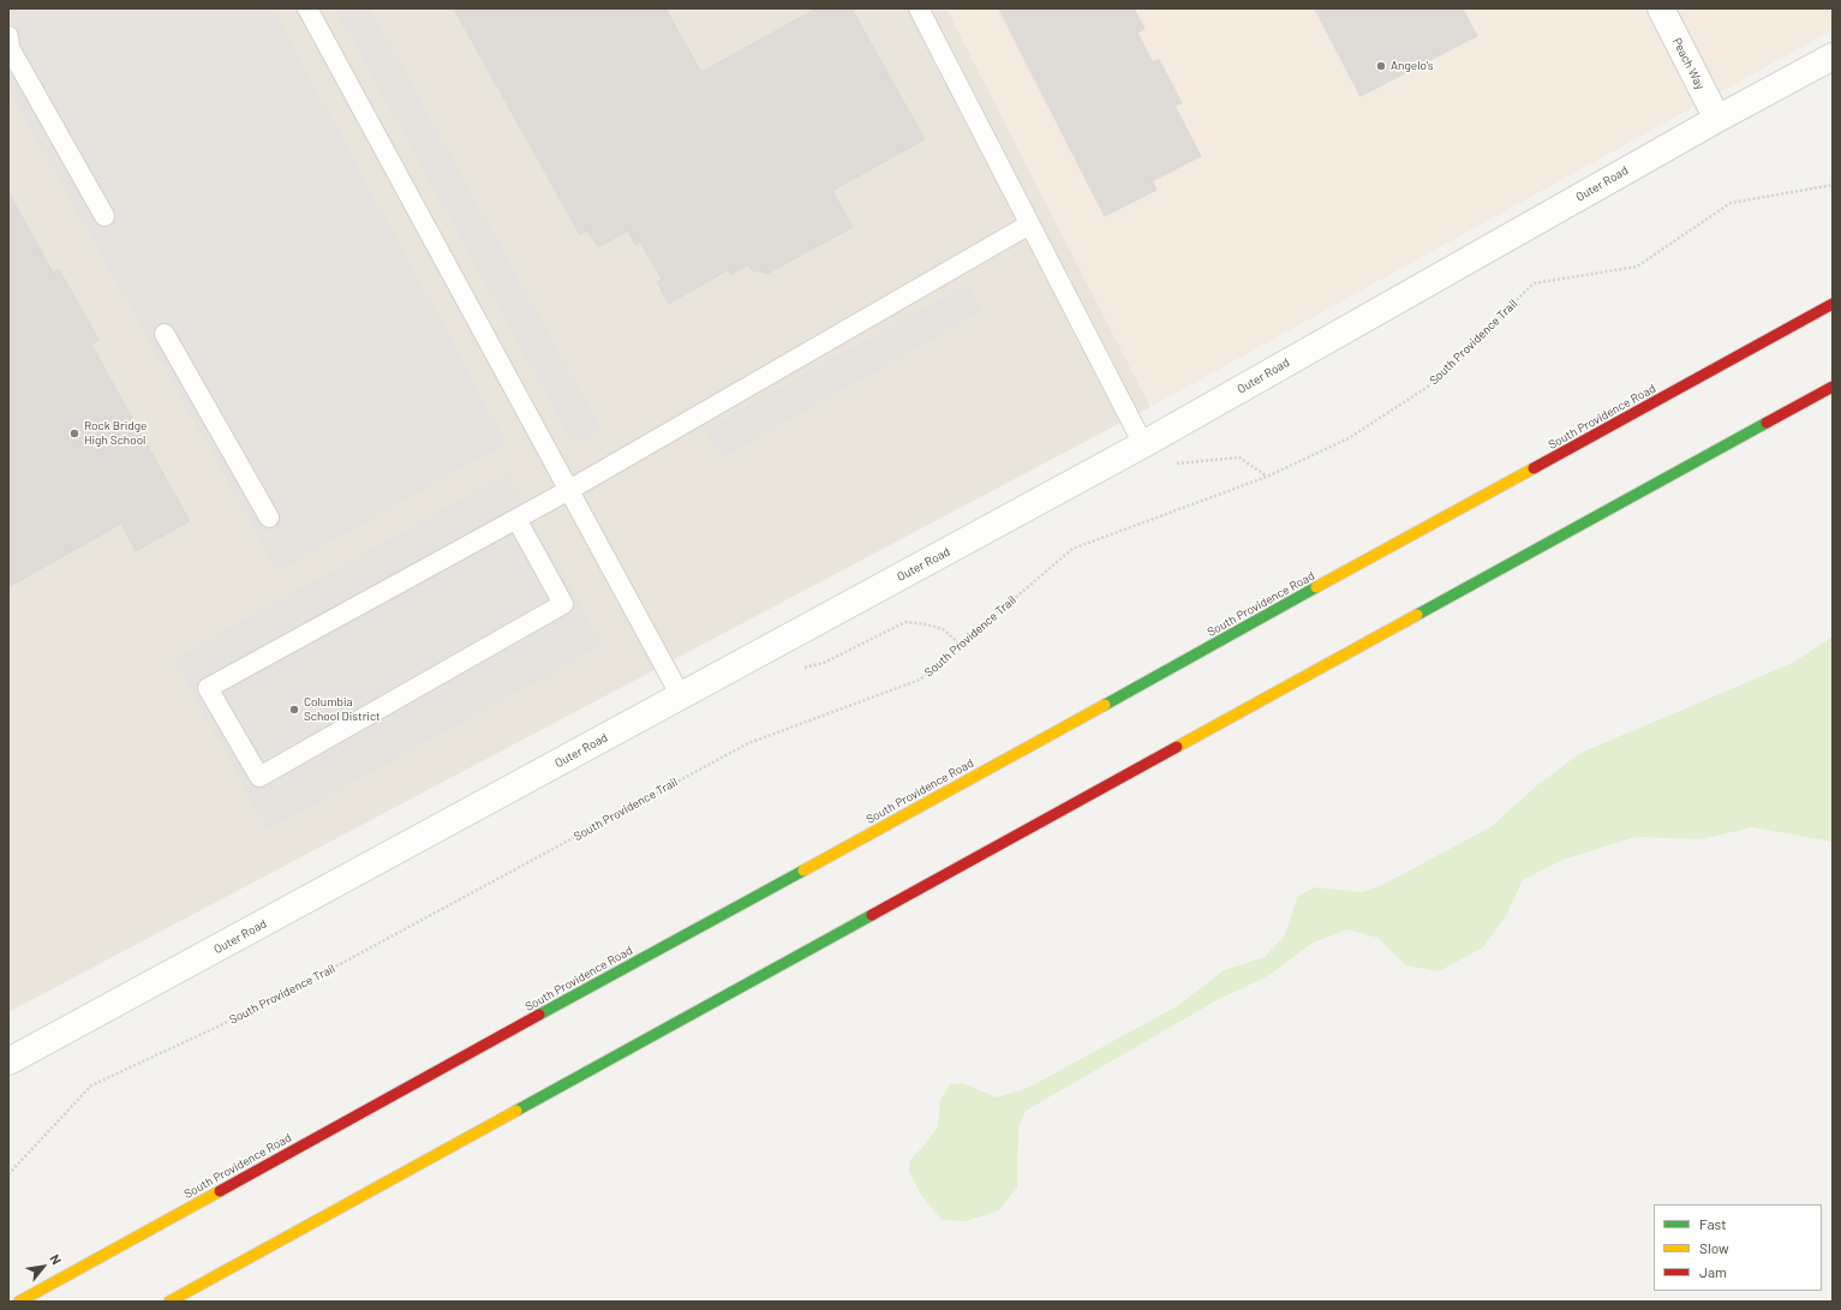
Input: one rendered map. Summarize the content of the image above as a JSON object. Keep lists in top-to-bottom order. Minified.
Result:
{"streets":{"main road":["South Providence Road"],"street":["Peach Way","Outer Road"],"path":["South Providence Trail"]},"crossings":[["Peach Way","Outer Road"]],"places":["Angelo's","Rock Bridge High School","Columbia School District"],"legend":["Fast","Slow","Jam"],"north":"top right"}
